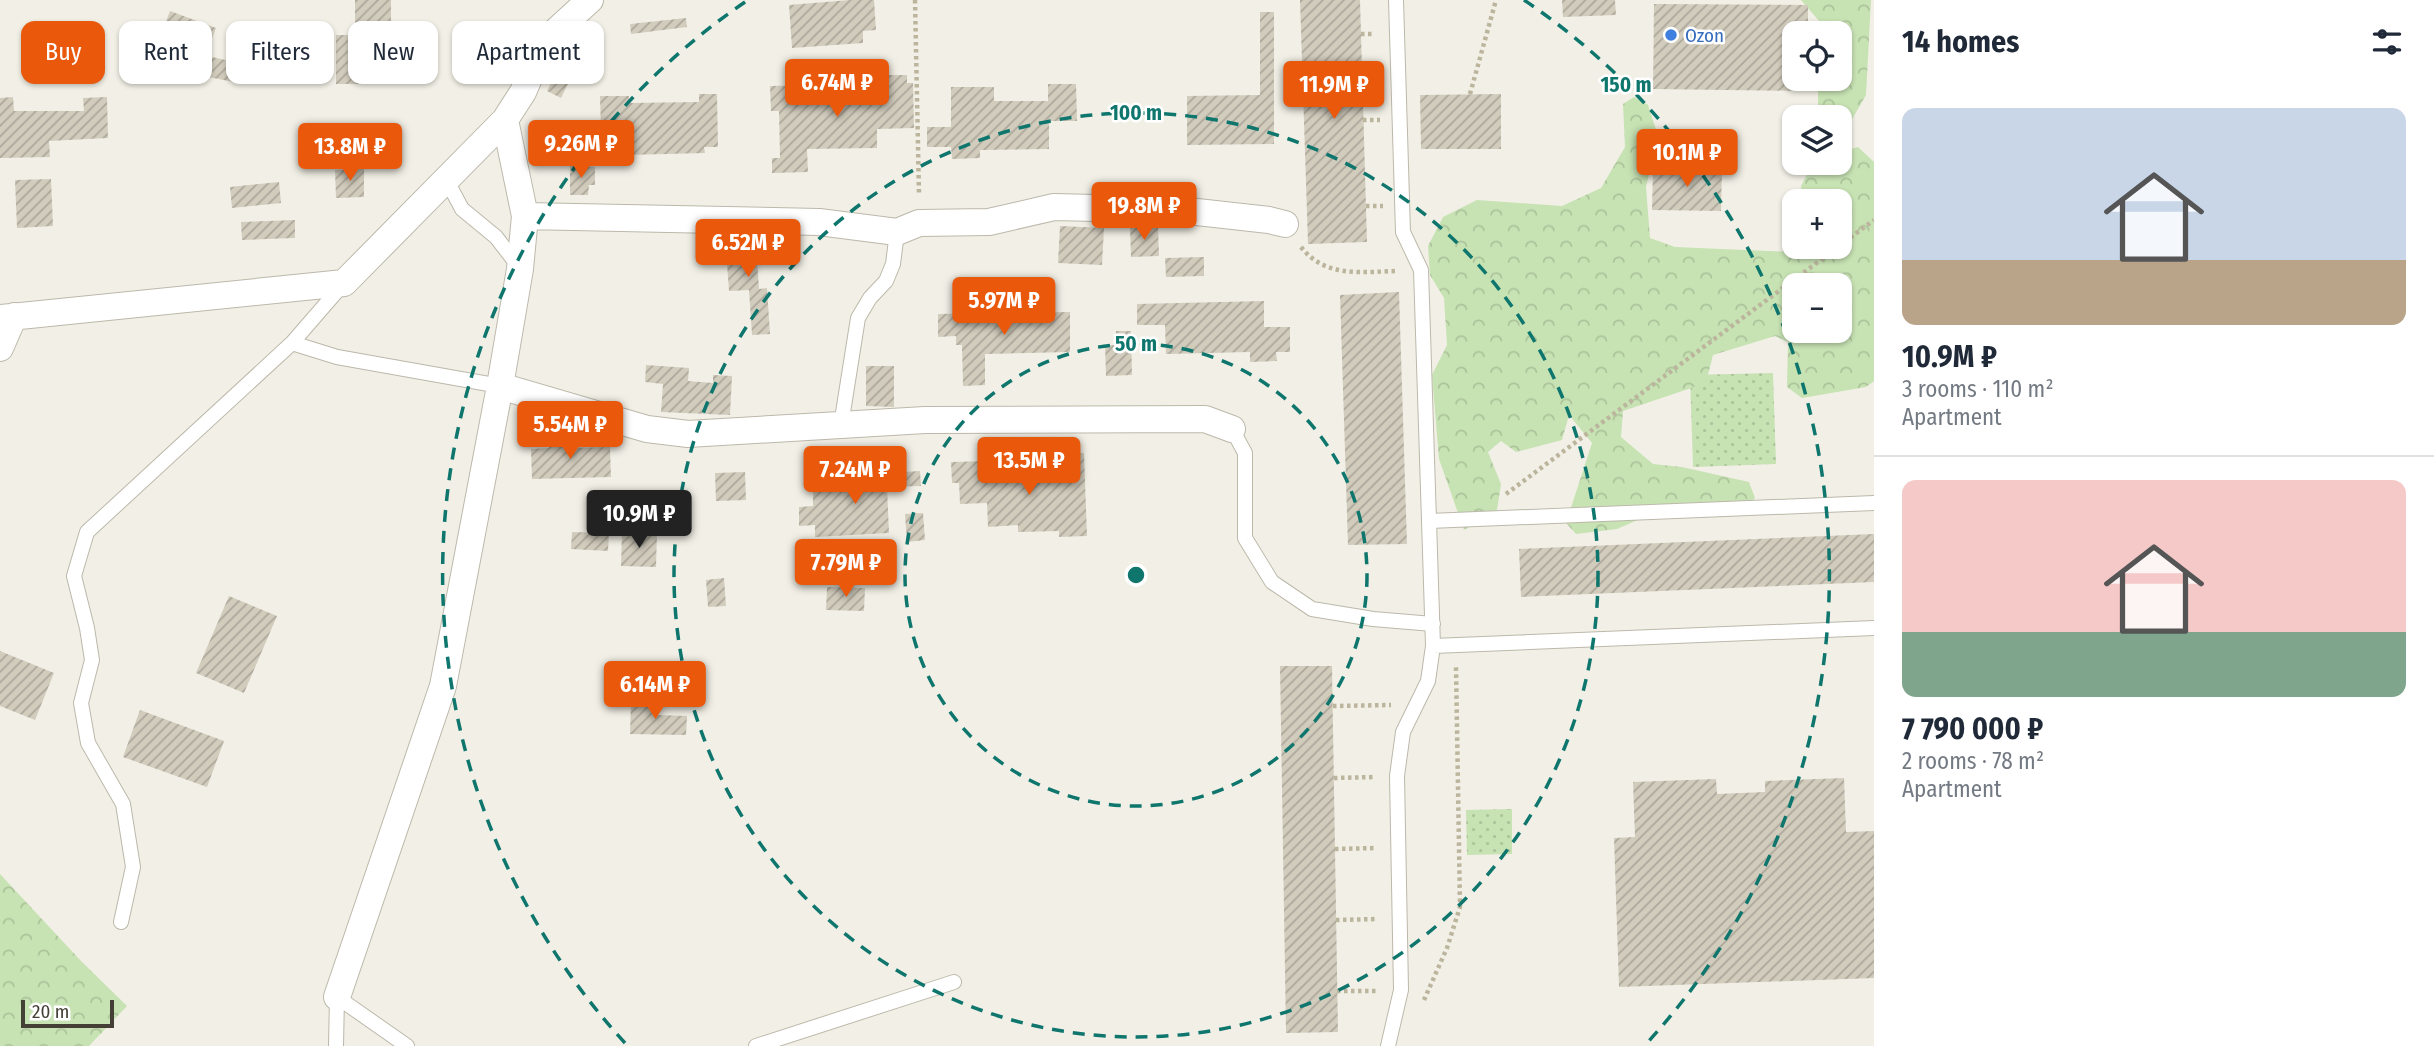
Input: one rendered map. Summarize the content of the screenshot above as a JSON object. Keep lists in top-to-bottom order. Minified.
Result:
{"places":["Ozon"],"scale_bar":"20 m","page":{"heading":"14 homes","map_buttons":["+","−"],"chip":["Buy","Rent","Filters","New","Apartment"],"price":["6.74M ₽","11.9M ₽","9.26M ₽","13.8M ₽","10.1M ₽","19.8M ₽","6.52M ₽","5.97M ₽","5.54M ₽","13.5M ₽","7.24M ₽","10.9M ₽","7.79M ₽","6.14M ₽"],"list":[{"name":"10.9M ₽","note":"3 rooms · 110 m² · Apartment"},{"name":"7 790 000 ₽","note":"2 rooms · 78 m² · Apartment"}],"scale":"20 m"},"rings":["150 m","100 m","50 m"]}
